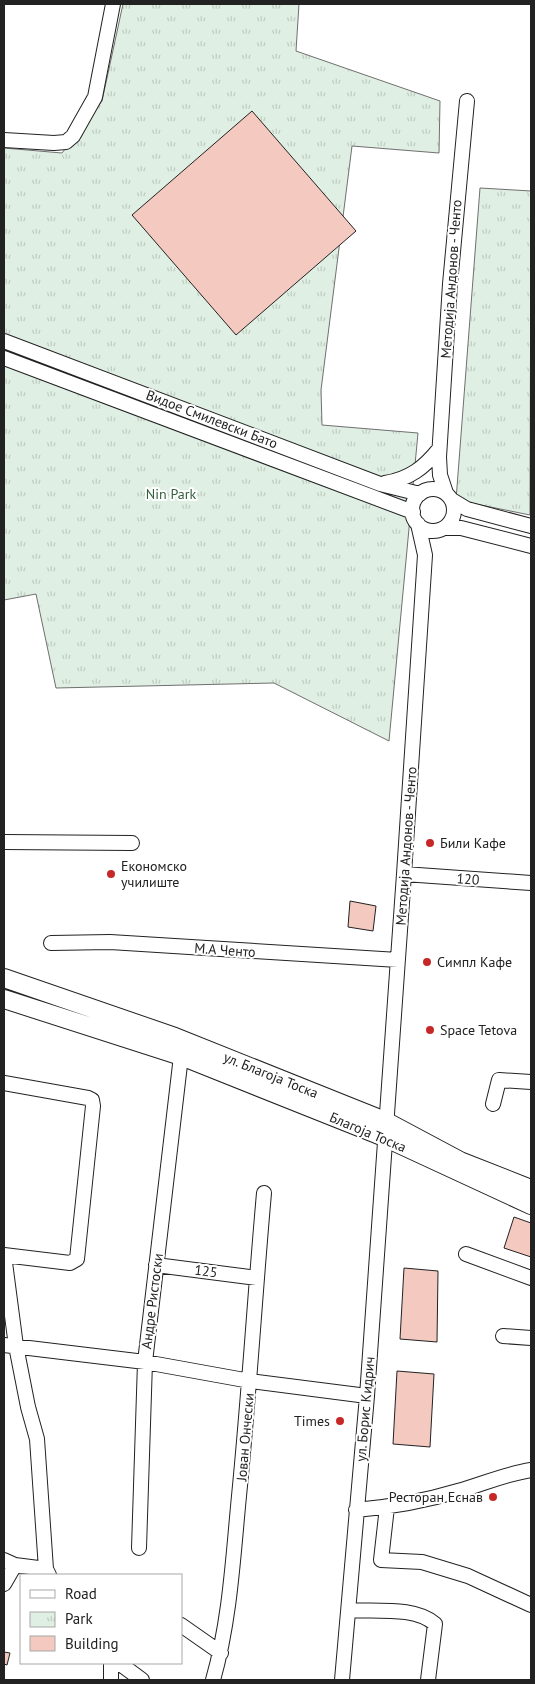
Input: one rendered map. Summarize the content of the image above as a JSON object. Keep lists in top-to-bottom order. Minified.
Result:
{"streets":{"main road":["ул. Благоја Тоска","Благоја Тоска"],"street":["Методија Андонов - Ченто","Видое Смилевски Бато","120","М.А Ченто","125","Андре Ристоски","ул. Борис Кидрич","Јован Ончески"]},"crossings":[["Методија Андонов - Ченто","Видое Смилевски Бато"],["Методија Андонов - Ченто","120"],["Методија Андонов - Ченто","М.А Ченто"],["Методија Андонов - Ченто","ул. Благоја Тоска"],["Методија Андонов - Ченто","Благоја Тоска"],["Методија Андонов - Ченто","ул. Борис Кидрич"],["ул. Благоја Тоска","Благоја Тоска"],["ул. Благоја Тоска","ул. Борис Кидрич"],["Благоја Тоска","Андре Ристоски"],["Благоја Тоска","ул. Борис Кидрич"],["125","Андре Ристоски"],["125","Јован Ончески"]],"parks":["Nin Park"],"places":["Били Кафе","Економско училиште","Симпл Кафе","Space Tetova","Times","Ресторан Еснав"],"legend":["Road","Park","Building"]}
